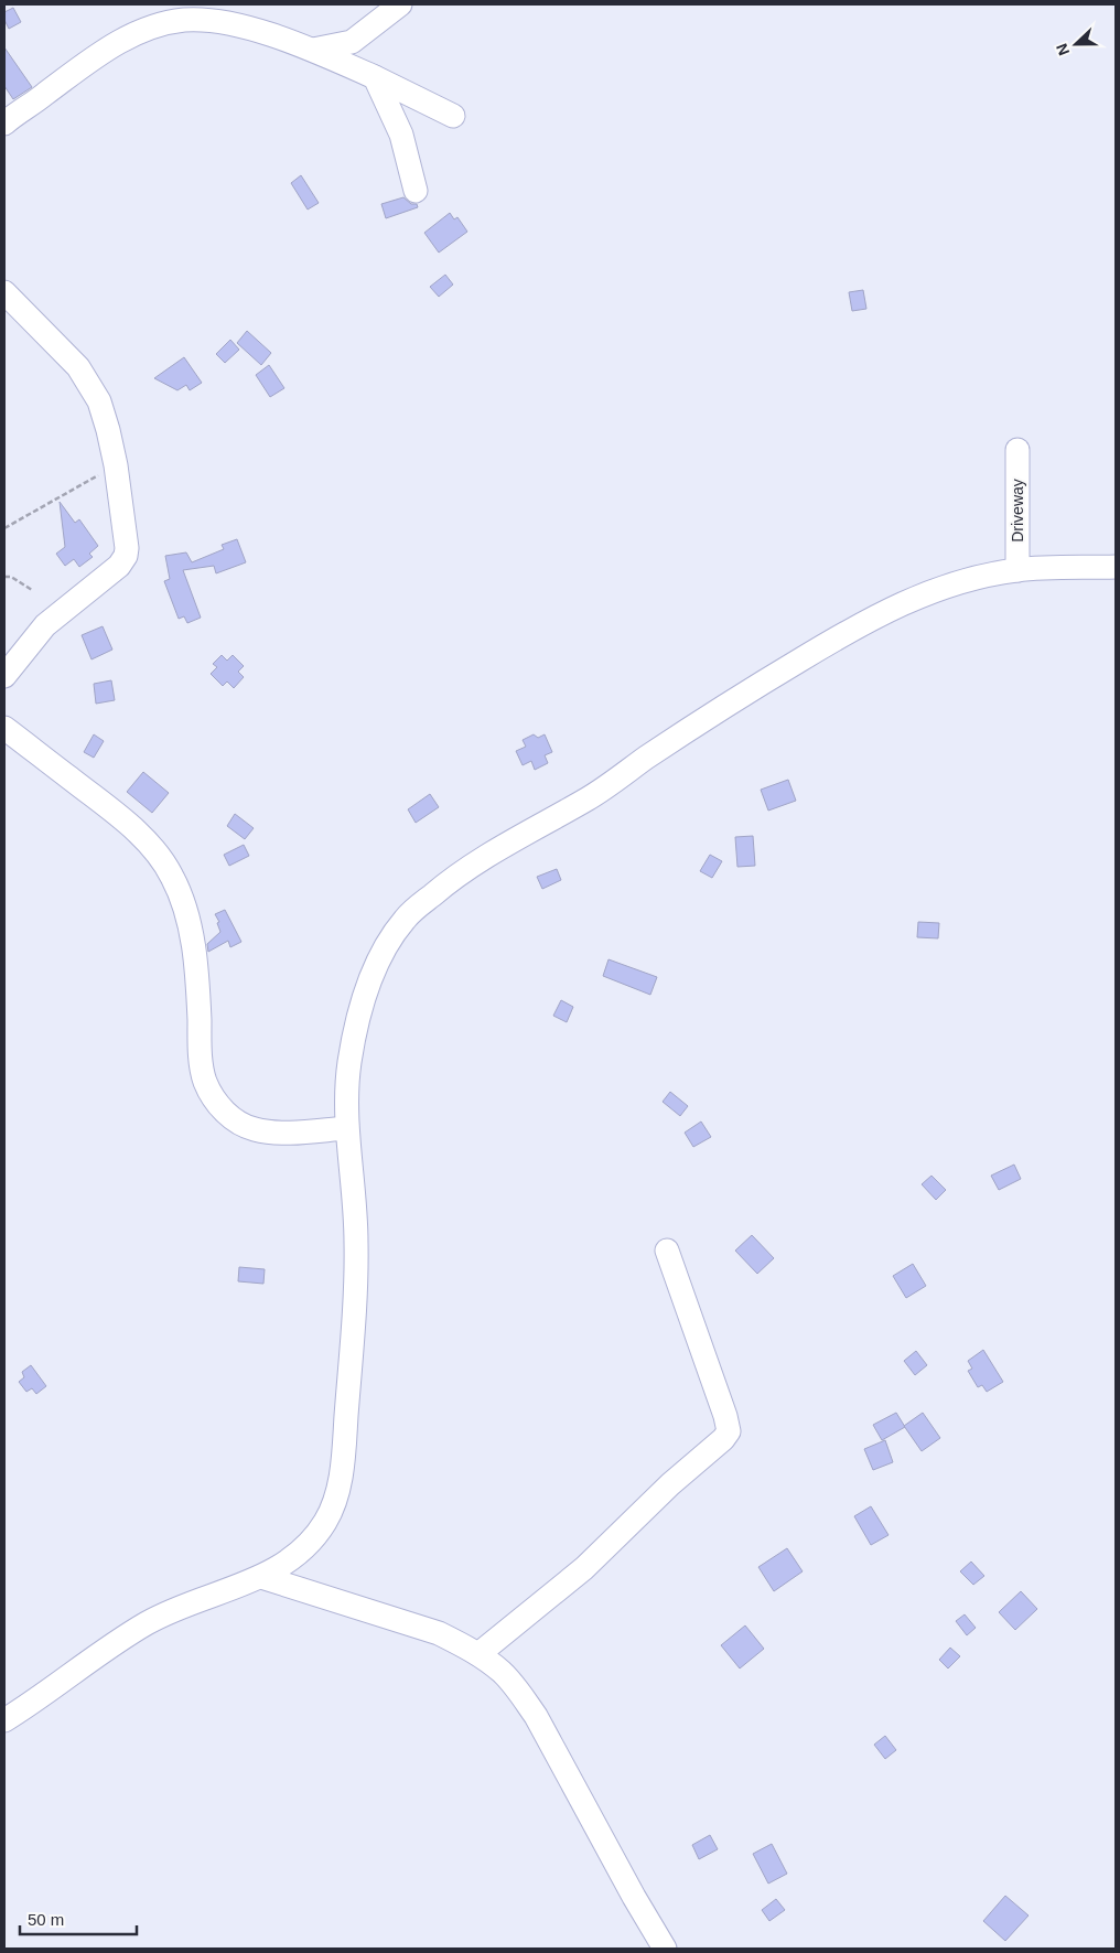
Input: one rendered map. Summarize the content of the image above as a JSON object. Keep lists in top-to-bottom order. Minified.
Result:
{"streets":{"street":["Driveway"]},"scale_bar":"50 m","north":"left"}
